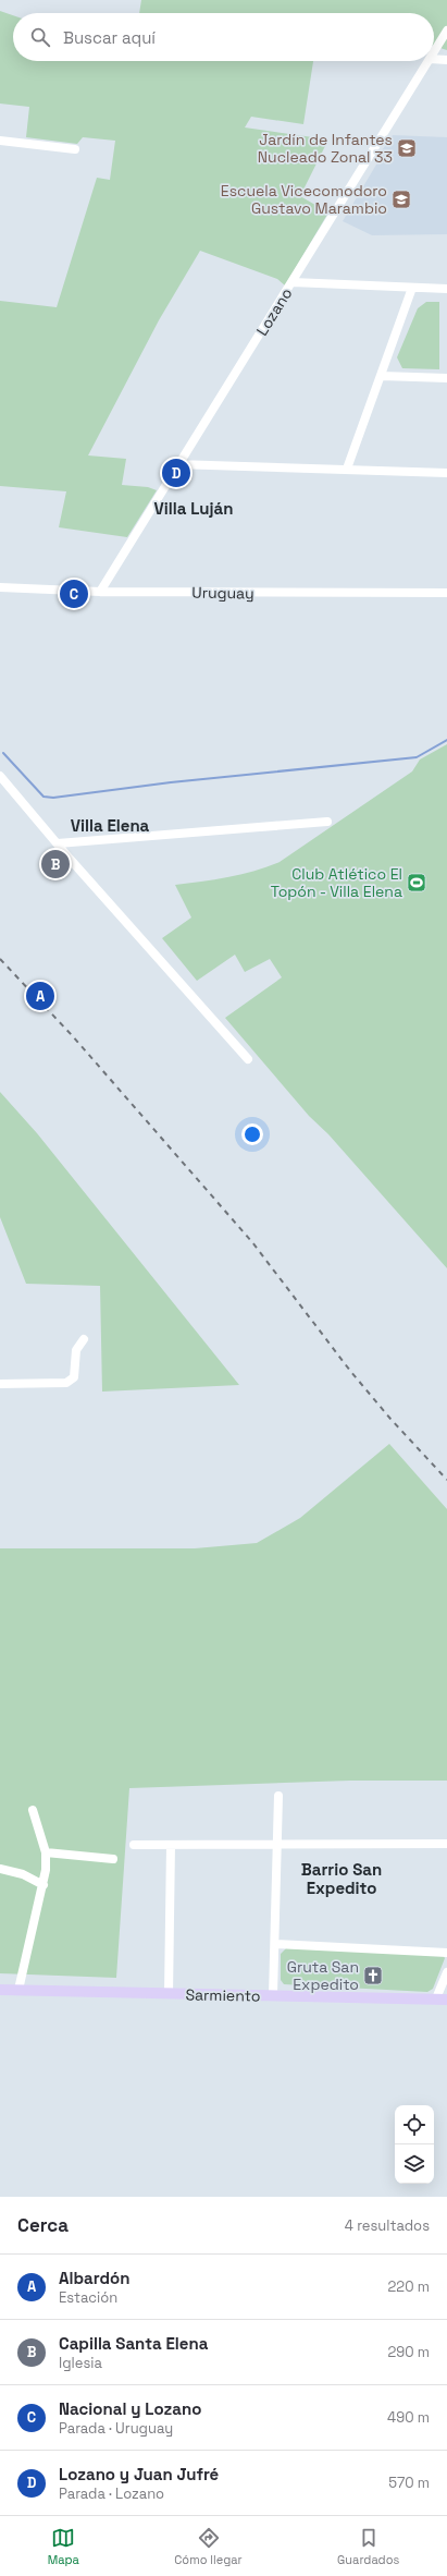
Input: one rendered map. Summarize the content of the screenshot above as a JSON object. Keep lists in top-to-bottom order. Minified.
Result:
{"streets":{"main road":["Sarmiento"],"street":["Lozano","Uruguay"]},"crossings":[["Lozano","Uruguay"]],"districts":["Villa Luján","Villa Elena","Barrio San Expedito"],"places":{"school or university":["Jardín de Infantes Nucleado Zonal 33","Escuela Vicecomodoro Gustavo Marambio"],"sports":["Club Atlético El Topón - Villa Elena"],"church":["Gruta San Expedito"]},"page":{"search":"Buscar aquí","pins":["D","C","B","A"],"heading":["Cerca","4 resultados"],"list":[{"mark":"A","name":"Albardón","note":"Estación","value":"220 m"},{"mark":"B","name":"Capilla Santa Elena","note":"Iglesia","value":"290 m"},{"mark":"C","name":"Nacional y Lozano","note":"Parada · Uruguay","value":"490 m"},{"mark":"D","name":"Lozano y Juan Jufré","note":"Parada · Lozano","value":"570 m"}],"nav":["Mapa","Cómo llegar","Guardados"]}}
